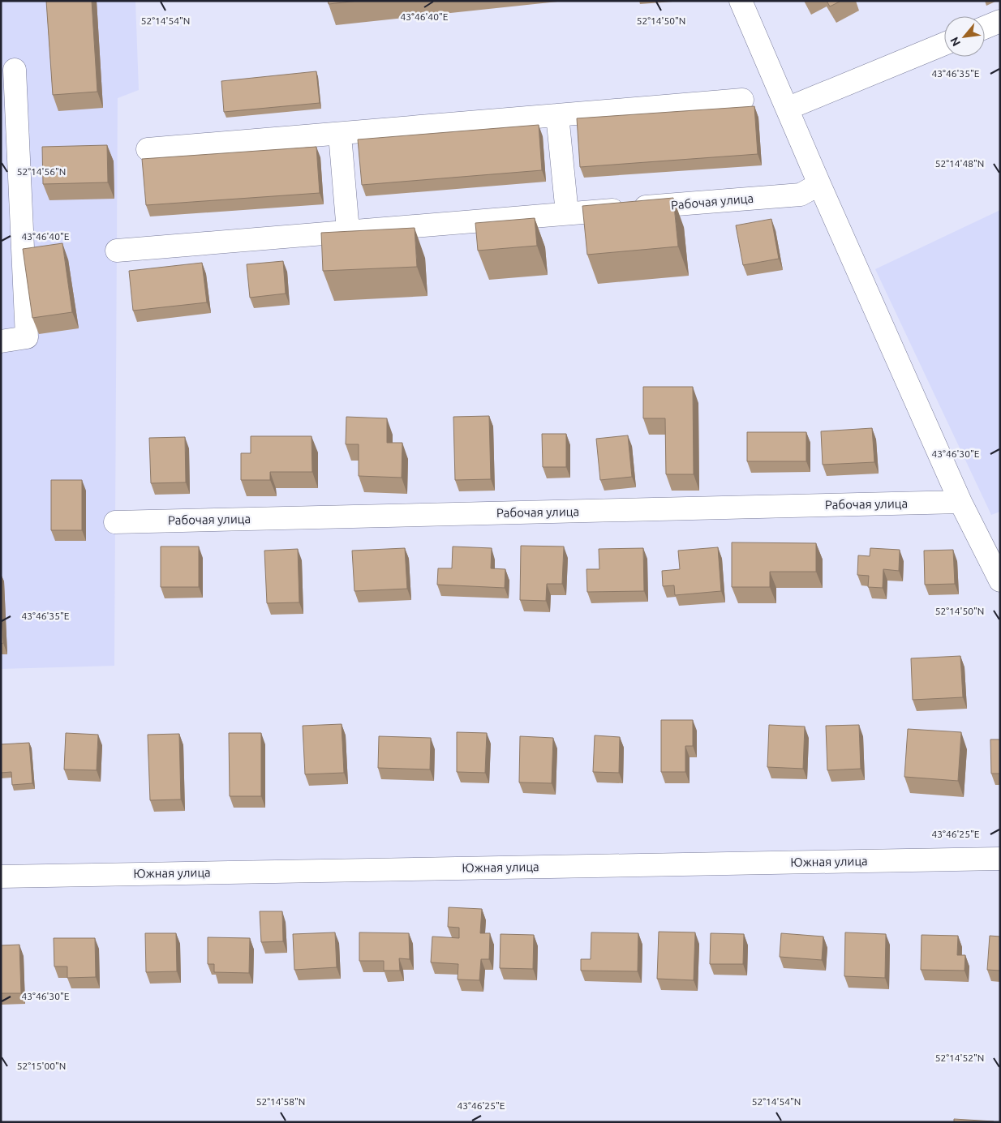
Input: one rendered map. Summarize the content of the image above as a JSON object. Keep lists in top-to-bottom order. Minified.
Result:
{"streets":{"street":["Рабочая улица","Южная улица"]},"north":"bottom left","coordinates":["43°46'40\"E","52°14'54\"N","52°14'50\"N","43°46'35\"E","52°14'48\"N","52°14'56\"N","43°46'30\"E","43°46'25\"E","52°14'52\"N","52°15'00\"N","52°14'58\"N"]}
